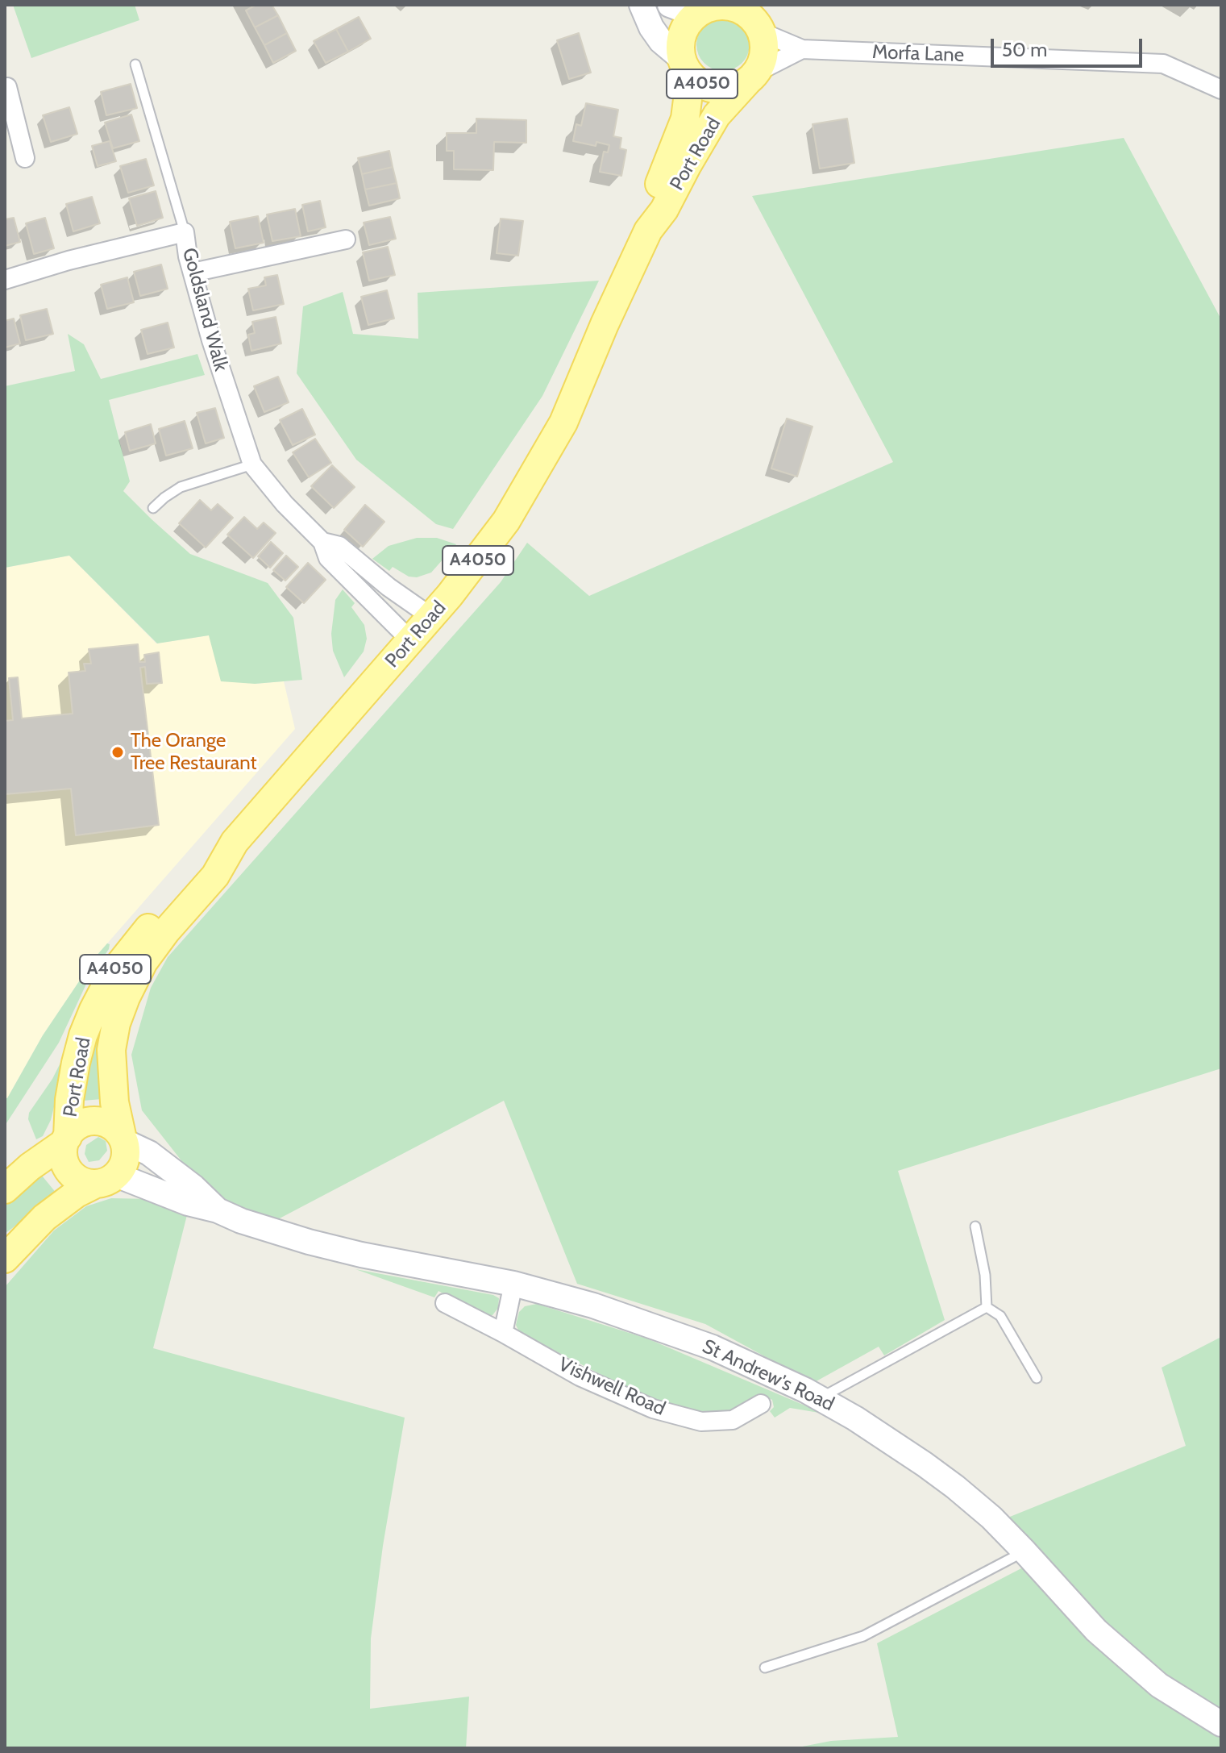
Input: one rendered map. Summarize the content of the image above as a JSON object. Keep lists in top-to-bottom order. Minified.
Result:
{"streets":{"main road":["A4050","Port Road"],"street":["Morfa Lane","Goldsland Walk","St Andrew's Road","Vishwell Road"]},"crossings":[["Morfa Lane","Port Road"],["Port Road","Goldsland Walk"],["Port Road","St Andrew's Road"]],"places":["The Orange Tree Restaurant"],"scale_bar":"50 m"}
